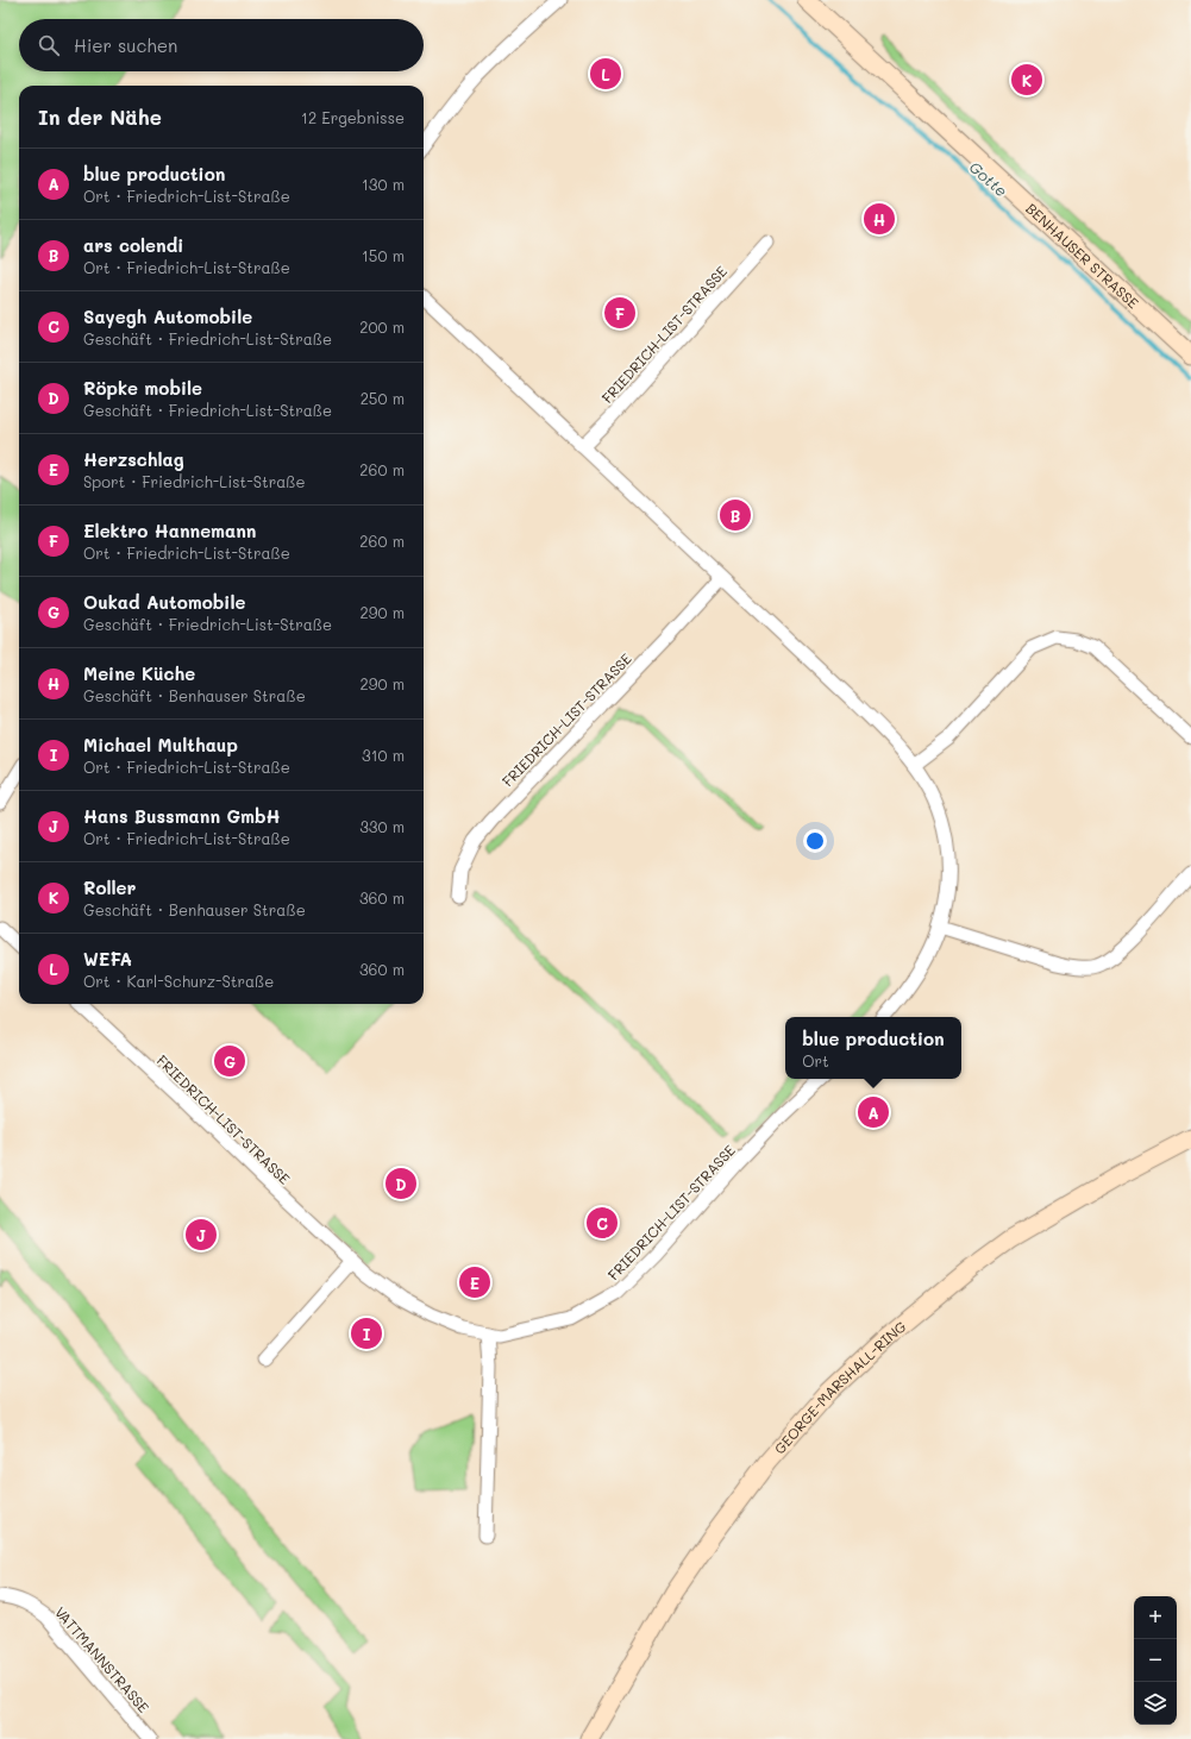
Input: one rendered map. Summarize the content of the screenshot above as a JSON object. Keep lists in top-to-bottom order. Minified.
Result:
{"streets":{"main road":["BENHAUSER STRASSE","GEORGE-MARSHALL-RING"],"street":["FRIEDRICH-LIST-STRASSE","VATTMANNSTRASSE"]},"water":["Gotte"],"page":{"search":"Hier suchen","pins":["L","K","H","F","B","G","A","D","C","J","E","I"],"heading":["In der Nähe","12 Ergebnisse"],"list":[{"mark":"A","name":"blue production","note":"Ort · Friedrich-List-Straße","value":"130 m"},{"mark":"B","name":"ars colendi","note":"Ort · Friedrich-List-Straße","value":"150 m"},{"mark":"C","name":"Sayegh Automobile","note":"Geschäft · Friedrich-List-Straße","value":"200 m"},{"mark":"D","name":"Röpke mobile","note":"Geschäft · Friedrich-List-Straße","value":"250 m"},{"mark":"E","name":"Herzschlag","note":"Sport · Friedrich-List-Straße","value":"260 m"},{"mark":"F","name":"Elektro Hannemann","note":"Ort · Friedrich-List-Straße","value":"260 m"},{"mark":"G","name":"Oukad Automobile","note":"Geschäft · Friedrich-List-Straße","value":"290 m"},{"mark":"H","name":"Meine Küche","note":"Geschäft · Benhauser Straße","value":"290 m"},{"mark":"I","name":"Michael Multhaup","note":"Ort · Friedrich-List-Straße","value":"310 m"},{"mark":"J","name":"Hans Bussmann GmbH","note":"Ort · Friedrich-List-Straße","value":"330 m"},{"mark":"K","name":"Roller","note":"Geschäft · Benhauser Straße","value":"360 m"},{"mark":"L","name":"WEFA","note":"Ort · Karl-Schurz-Straße","value":"360 m"}],"popup":["blue production","Ort"],"map_buttons":["+","−"]}}
